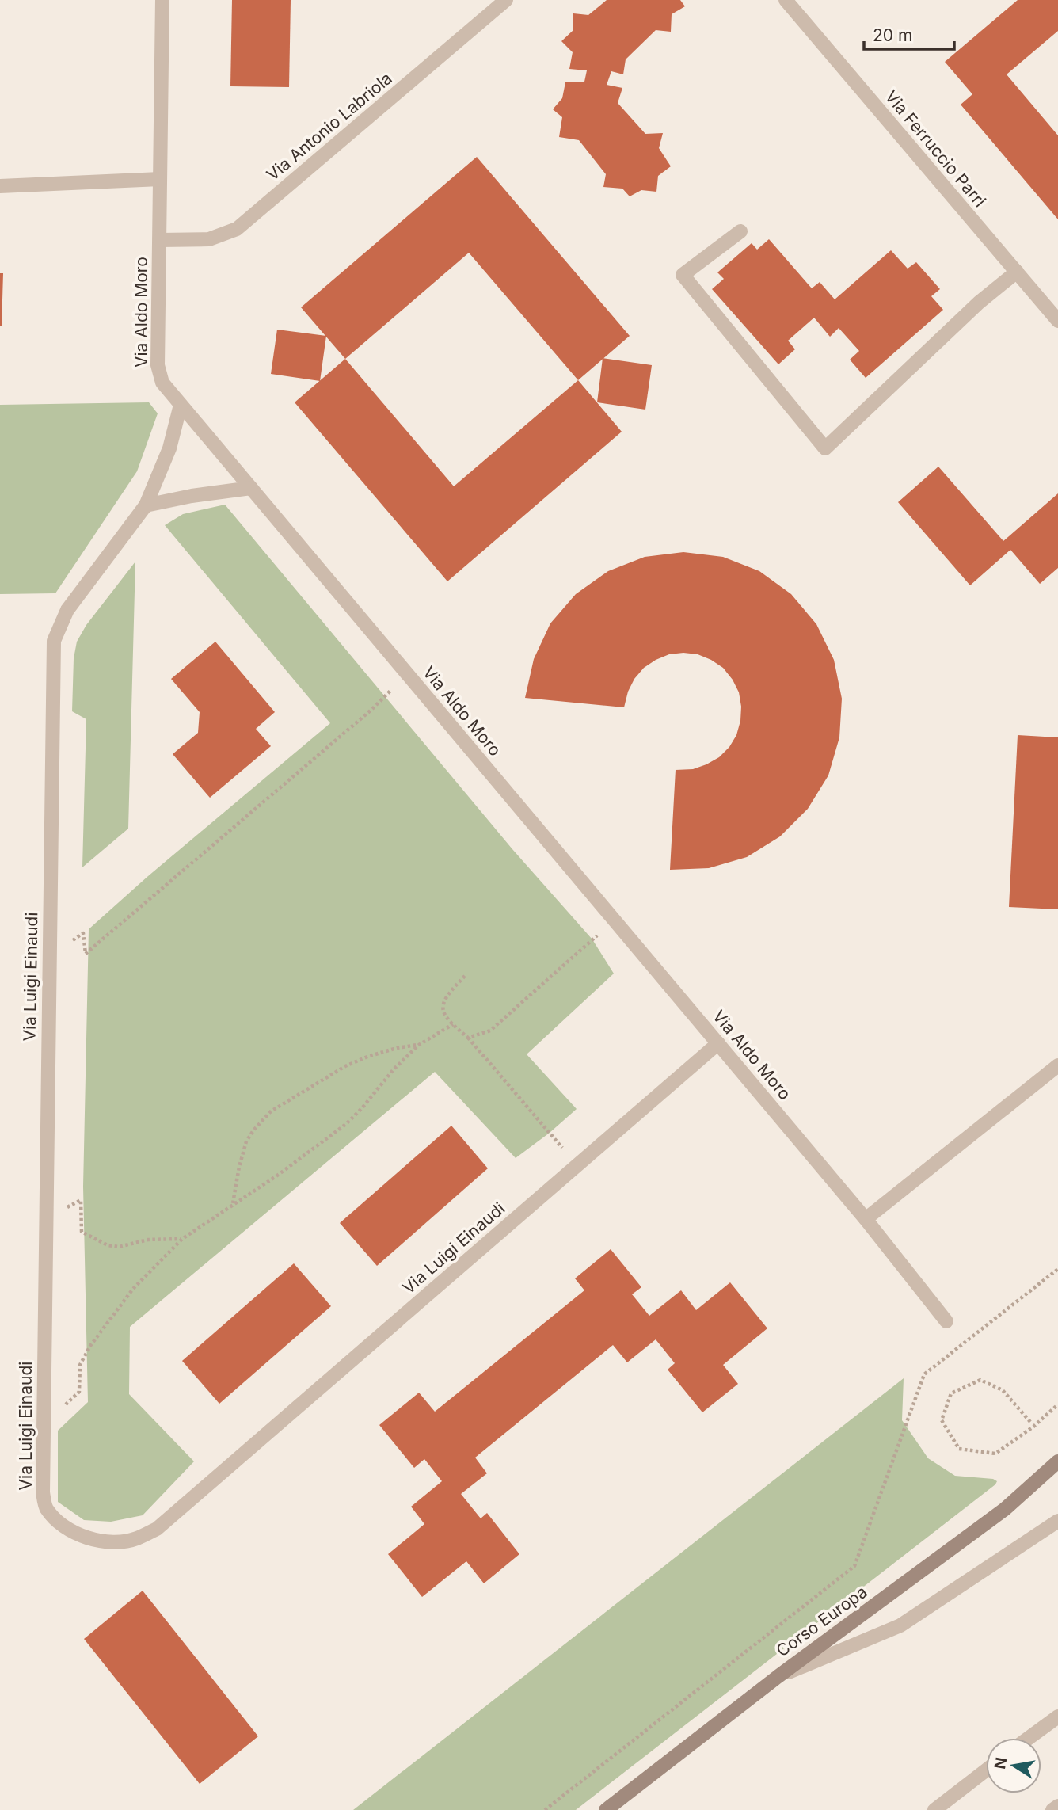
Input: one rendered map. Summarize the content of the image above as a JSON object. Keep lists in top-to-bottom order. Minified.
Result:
{"streets":{"main road":["Corso Europa"],"street":["Via Antonio Labriola","Via Ferruccio Parri","Via Aldo Moro","Via Luigi Einaudi"]},"crossings":[["Via Antonio Labriola","Via Aldo Moro"],["Via Aldo Moro","Via Luigi Einaudi"]],"scale_bar":"20 m","north":"left"}
